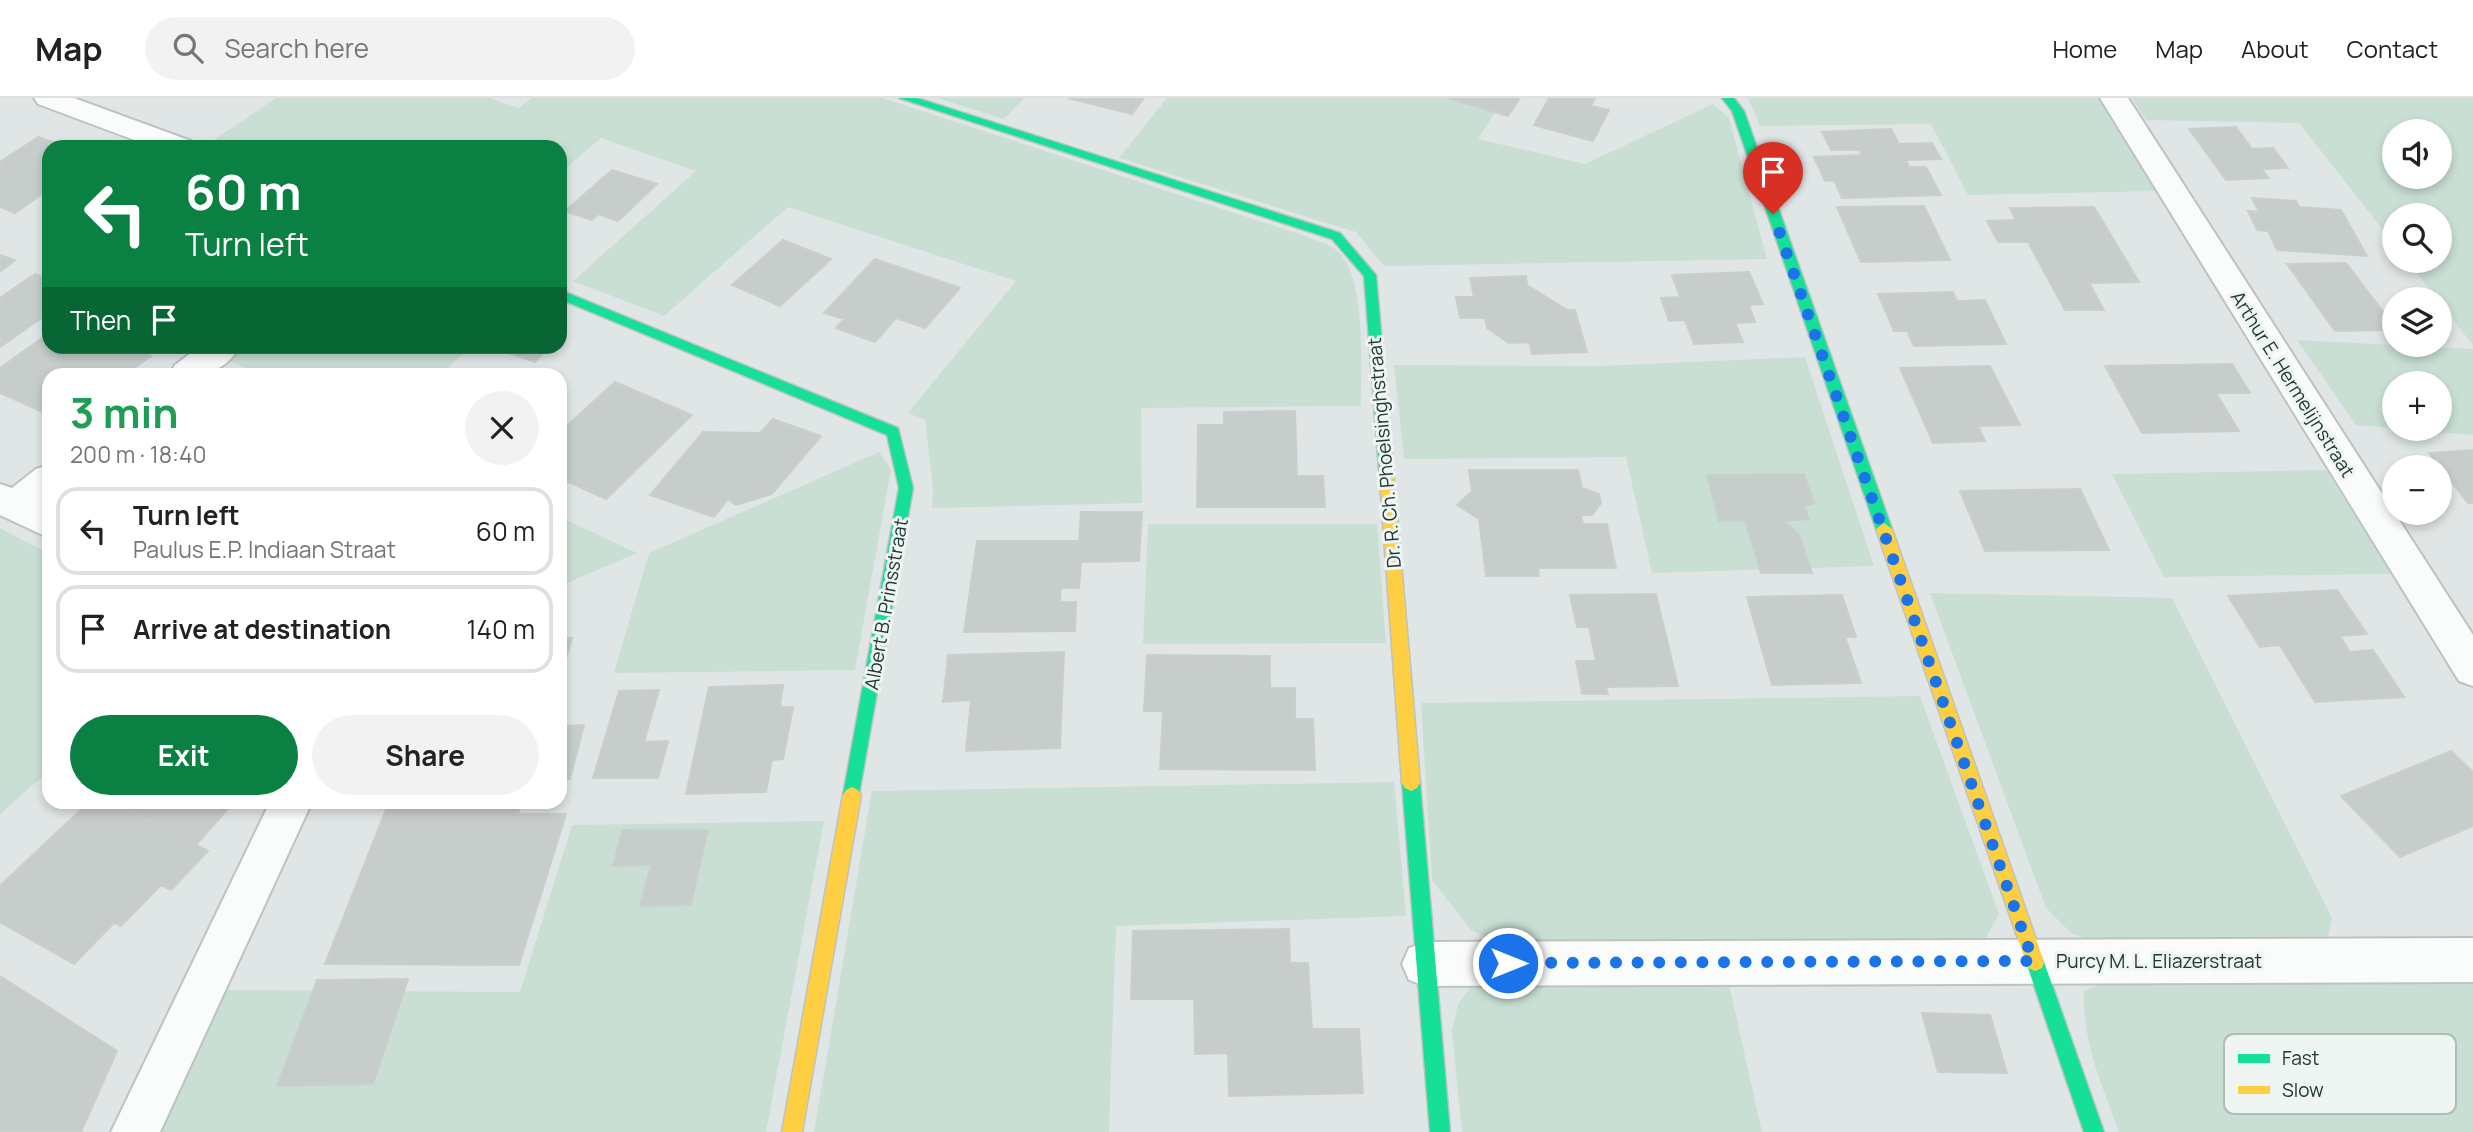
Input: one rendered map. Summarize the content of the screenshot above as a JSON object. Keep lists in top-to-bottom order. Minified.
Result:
{"streets":{"street":["Arthur E. Hermelijnstraat","Dr. R. Ch. Phoelsinghstraat","Albert B. Prinsstraat","Purcy M. L. Eliazerstraat"]},"crossings":[["Dr. R. Ch. Phoelsinghstraat","Purcy M. L. Eliazerstraat"]],"legend":["Fast","Slow"],"page":{"header":"Map","search":"Search here","nav":["Home","Map","About","Contact"],"map_buttons":["+","−"],"turn":["60 m","Turn left"],"then":"Then","heading":["3 min","200 m · 18:40"],"list":[{"name":"Turn left","note":"Paulus E.P. Indiaan Straat","value":"60 m"},{"name":"Arrive at destination","value":"140 m"}],"buttons":["Exit","Share"]}}
